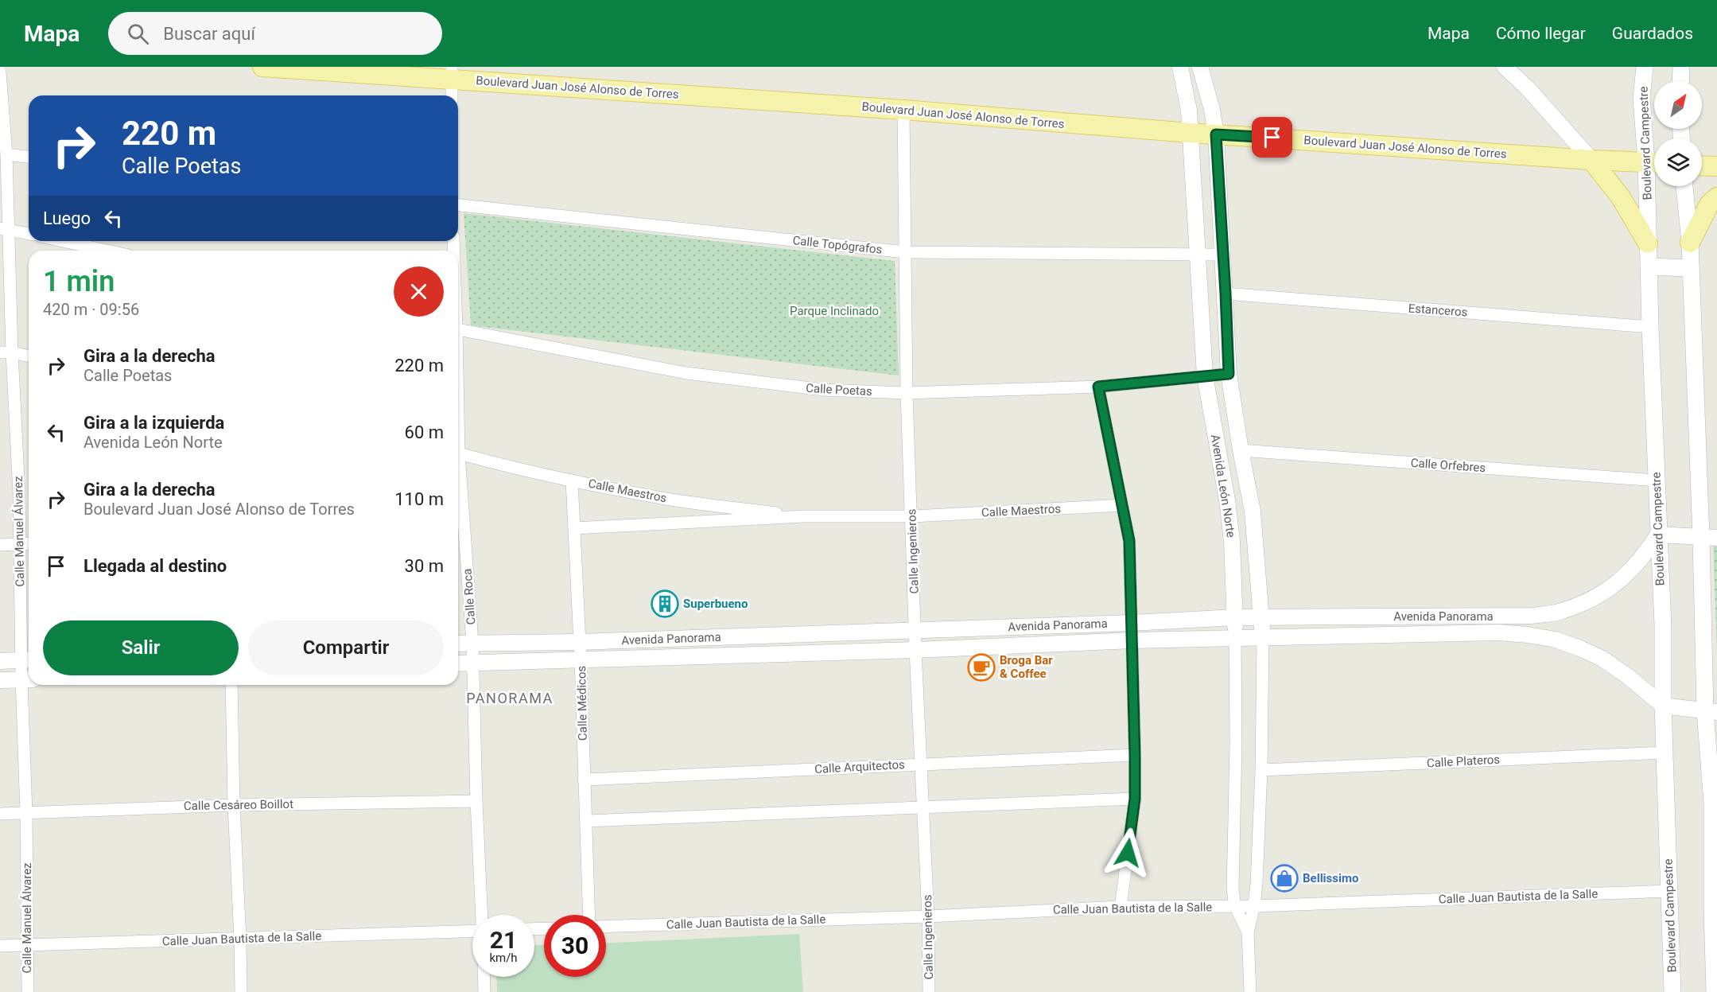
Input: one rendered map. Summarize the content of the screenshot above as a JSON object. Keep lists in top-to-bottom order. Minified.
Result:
{"streets":{"main road":["Boulevard Juan José Alonso de Torres","Boulevard Campestre"],"street":["Calle Topógrafos","Estanceros","Calle Poetas","Calle Orfebres","Avenida León Norte","Calle Maestros","Calle Manuel Álvarez","Calle Ingenieros","Calle Roca","Avenida Panorama","Calle Médicos","Calle Plateros","Calle Arquitectos","Calle Cesáreo Boillot","Calle Juan Bautista de la Salle"]},"crossings":[["Boulevard Juan José Alonso de Torres","Avenida León Norte"],["Boulevard Juan José Alonso de Torres","Calle Ingenieros"],["Boulevard Campestre","Estanceros"],["Boulevard Campestre","Calle Orfebres"],["Boulevard Campestre","Avenida Panorama"],["Boulevard Campestre","Calle Plateros"],["Boulevard Campestre","Calle Juan Bautista de la Salle"],["Calle Topógrafos","Avenida León Norte"],["Calle Topógrafos","Calle Ingenieros"],["Estanceros","Avenida León Norte"],["Calle Poetas","Avenida León Norte"],["Calle Poetas","Calle Ingenieros"],["Calle Orfebres","Avenida León Norte"],["Avenida León Norte","Avenida Panorama"],["Avenida León Norte","Calle Plateros"],["Avenida León Norte","Calle Juan Bautista de la Salle"],["Calle Maestros","Calle Ingenieros"],["Calle Maestros","Calle Médicos"],["Calle Manuel Álvarez","Calle Cesáreo Boillot"],["Calle Manuel Álvarez","Calle Juan Bautista de la Salle"],["Calle Ingenieros","Avenida Panorama"],["Calle Ingenieros","Calle Arquitectos"],["Calle Ingenieros","Calle Juan Bautista de la Salle"],["Calle Roca","Avenida Panorama"],["Calle Roca","Calle Cesáreo Boillot"],["Avenida Panorama","Calle Médicos"],["Calle Médicos","Calle Arquitectos"]],"districts":["PANORAMA"],"parks":["Parque Inclinado"],"places":{"building":["Superbueno"],"cafe":["Broga Bar & Coffee"],"shop":["Bellissimo"]},"north":"top right","page":{"header":"Mapa","search":"Buscar aquí","nav":["Mapa","Cómo llegar","Guardados"],"turn":["220 m","Calle Poetas"],"then":"Luego","heading":["1 min","420 m · 09:56"],"list":[{"name":"Gira a la derecha","note":"Calle Poetas","value":"220 m"},{"name":"Gira a la izquierda","note":"Avenida León Norte","value":"60 m"},{"name":"Gira a la derecha","note":"Boulevard Juan José Alonso de Torres","value":"110 m"},{"name":"Llegada al destino","value":"30 m"}],"buttons":["Salir","Compartir"],"speed":"21 km/h","limit":"30"}}
